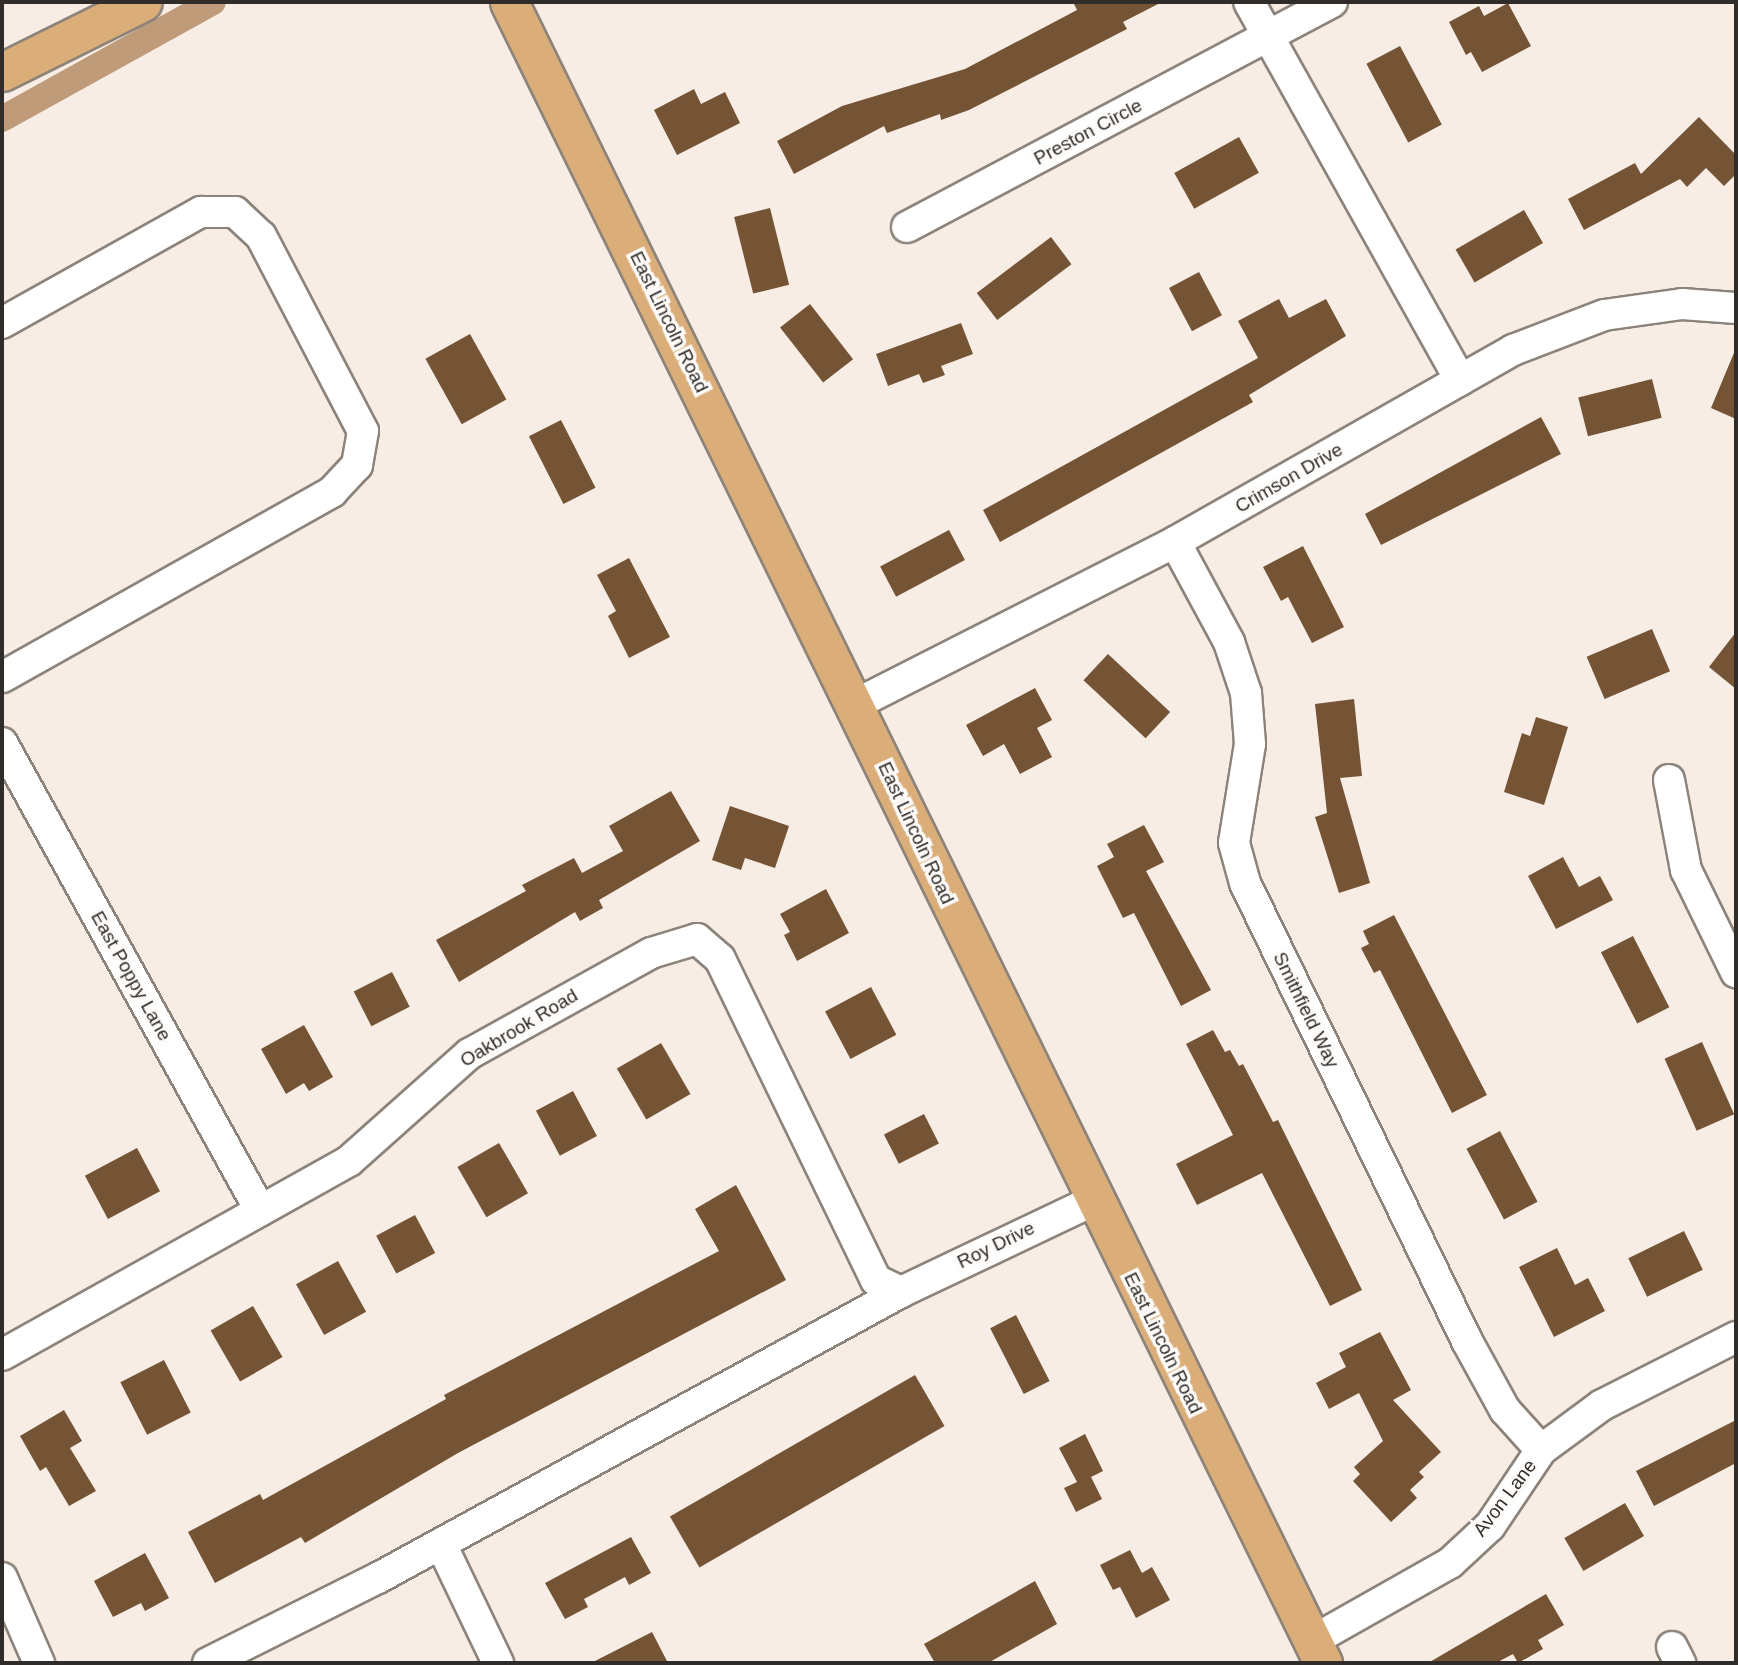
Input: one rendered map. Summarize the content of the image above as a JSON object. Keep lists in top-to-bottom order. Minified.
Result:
{"streets":{"main road":["East Lincoln Road"],"street":["Preston Circle","Crimson Drive","East Poppy Lane","Smithfield Way","Oakbrook Road","Roy Drive","Avon Lane"]},"crossings":[["East Lincoln Road","Crimson Drive"],["East Lincoln Road","Roy Drive"],["East Lincoln Road","Avon Lane"],["Crimson Drive","Smithfield Way"],["East Poppy Lane","Oakbrook Road"],["Smithfield Way","Avon Lane"],["Oakbrook Road","Roy Drive"]]}
